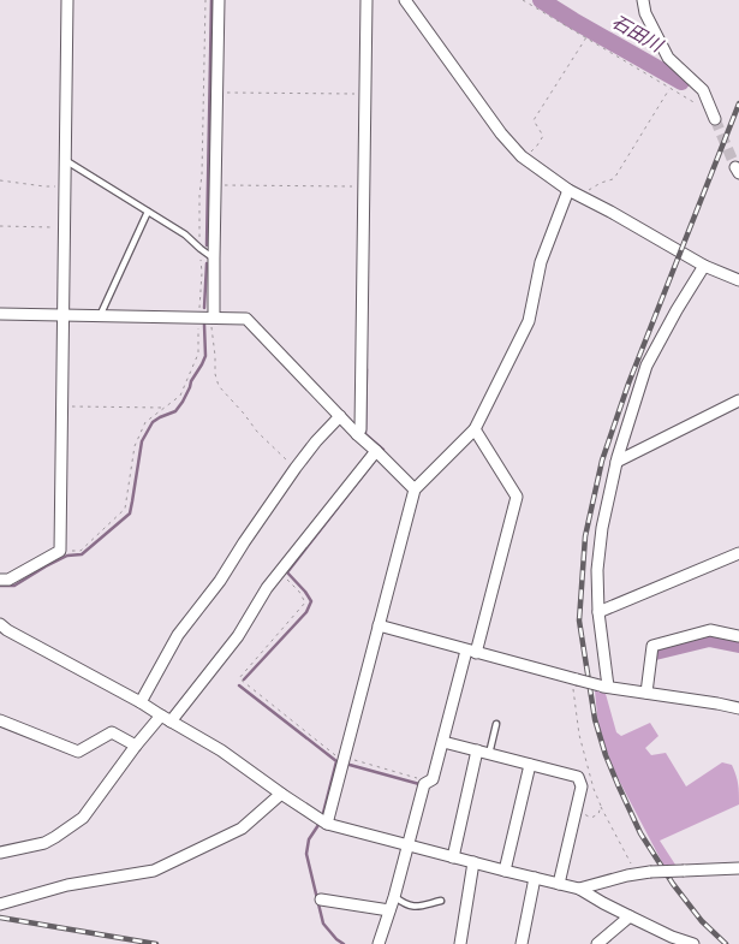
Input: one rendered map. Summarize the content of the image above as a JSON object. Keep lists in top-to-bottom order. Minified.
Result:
{"water":["石田川"]}
